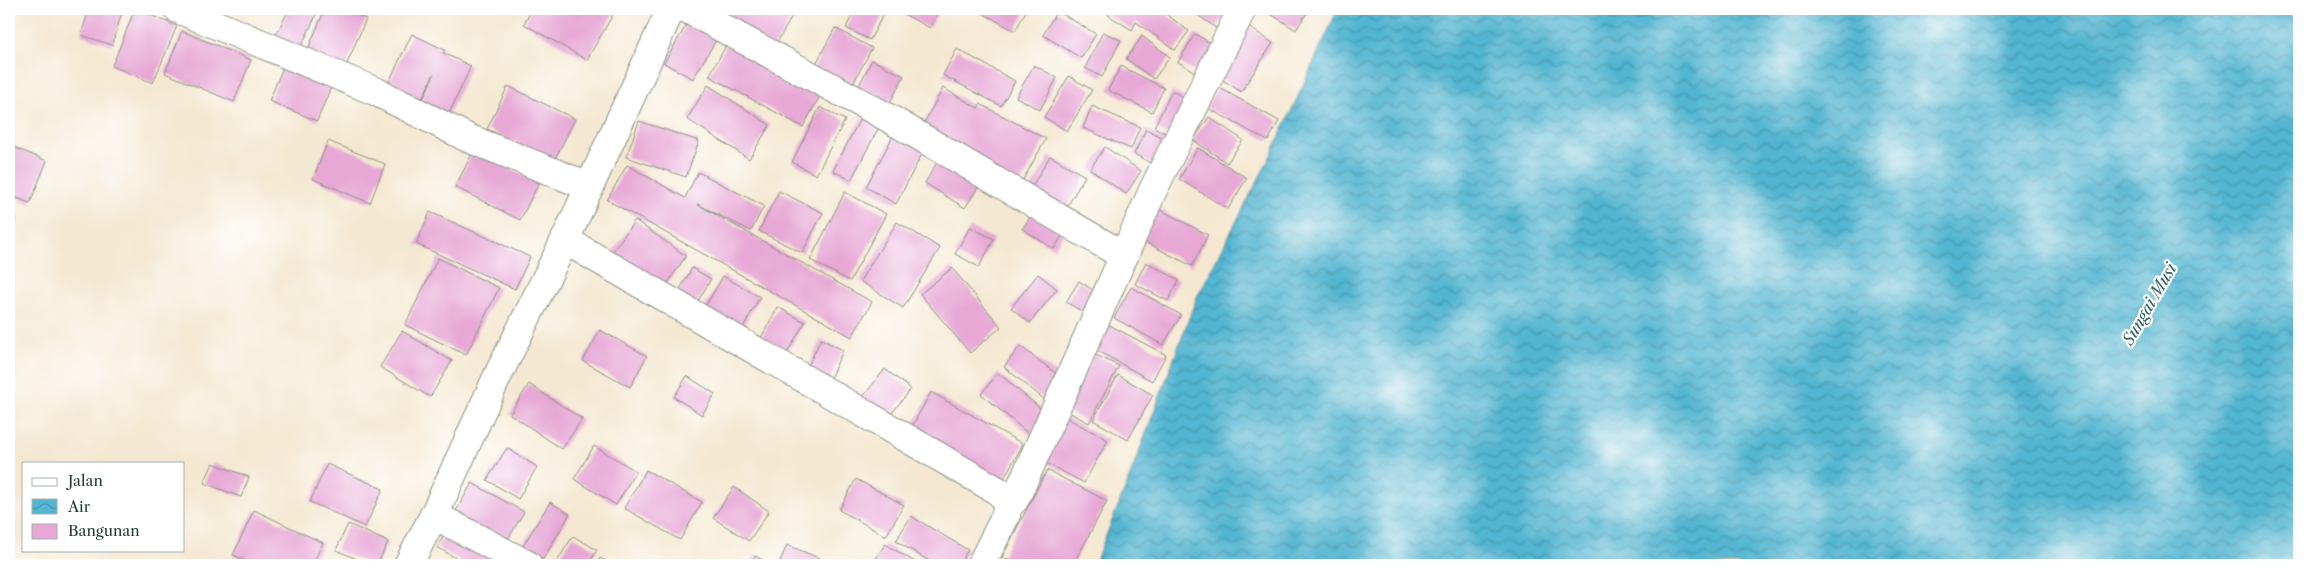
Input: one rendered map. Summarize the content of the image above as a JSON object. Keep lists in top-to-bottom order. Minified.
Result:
{"water":["Sungai Musi"],"legend":["Jalan","Air","Bangunan"]}
